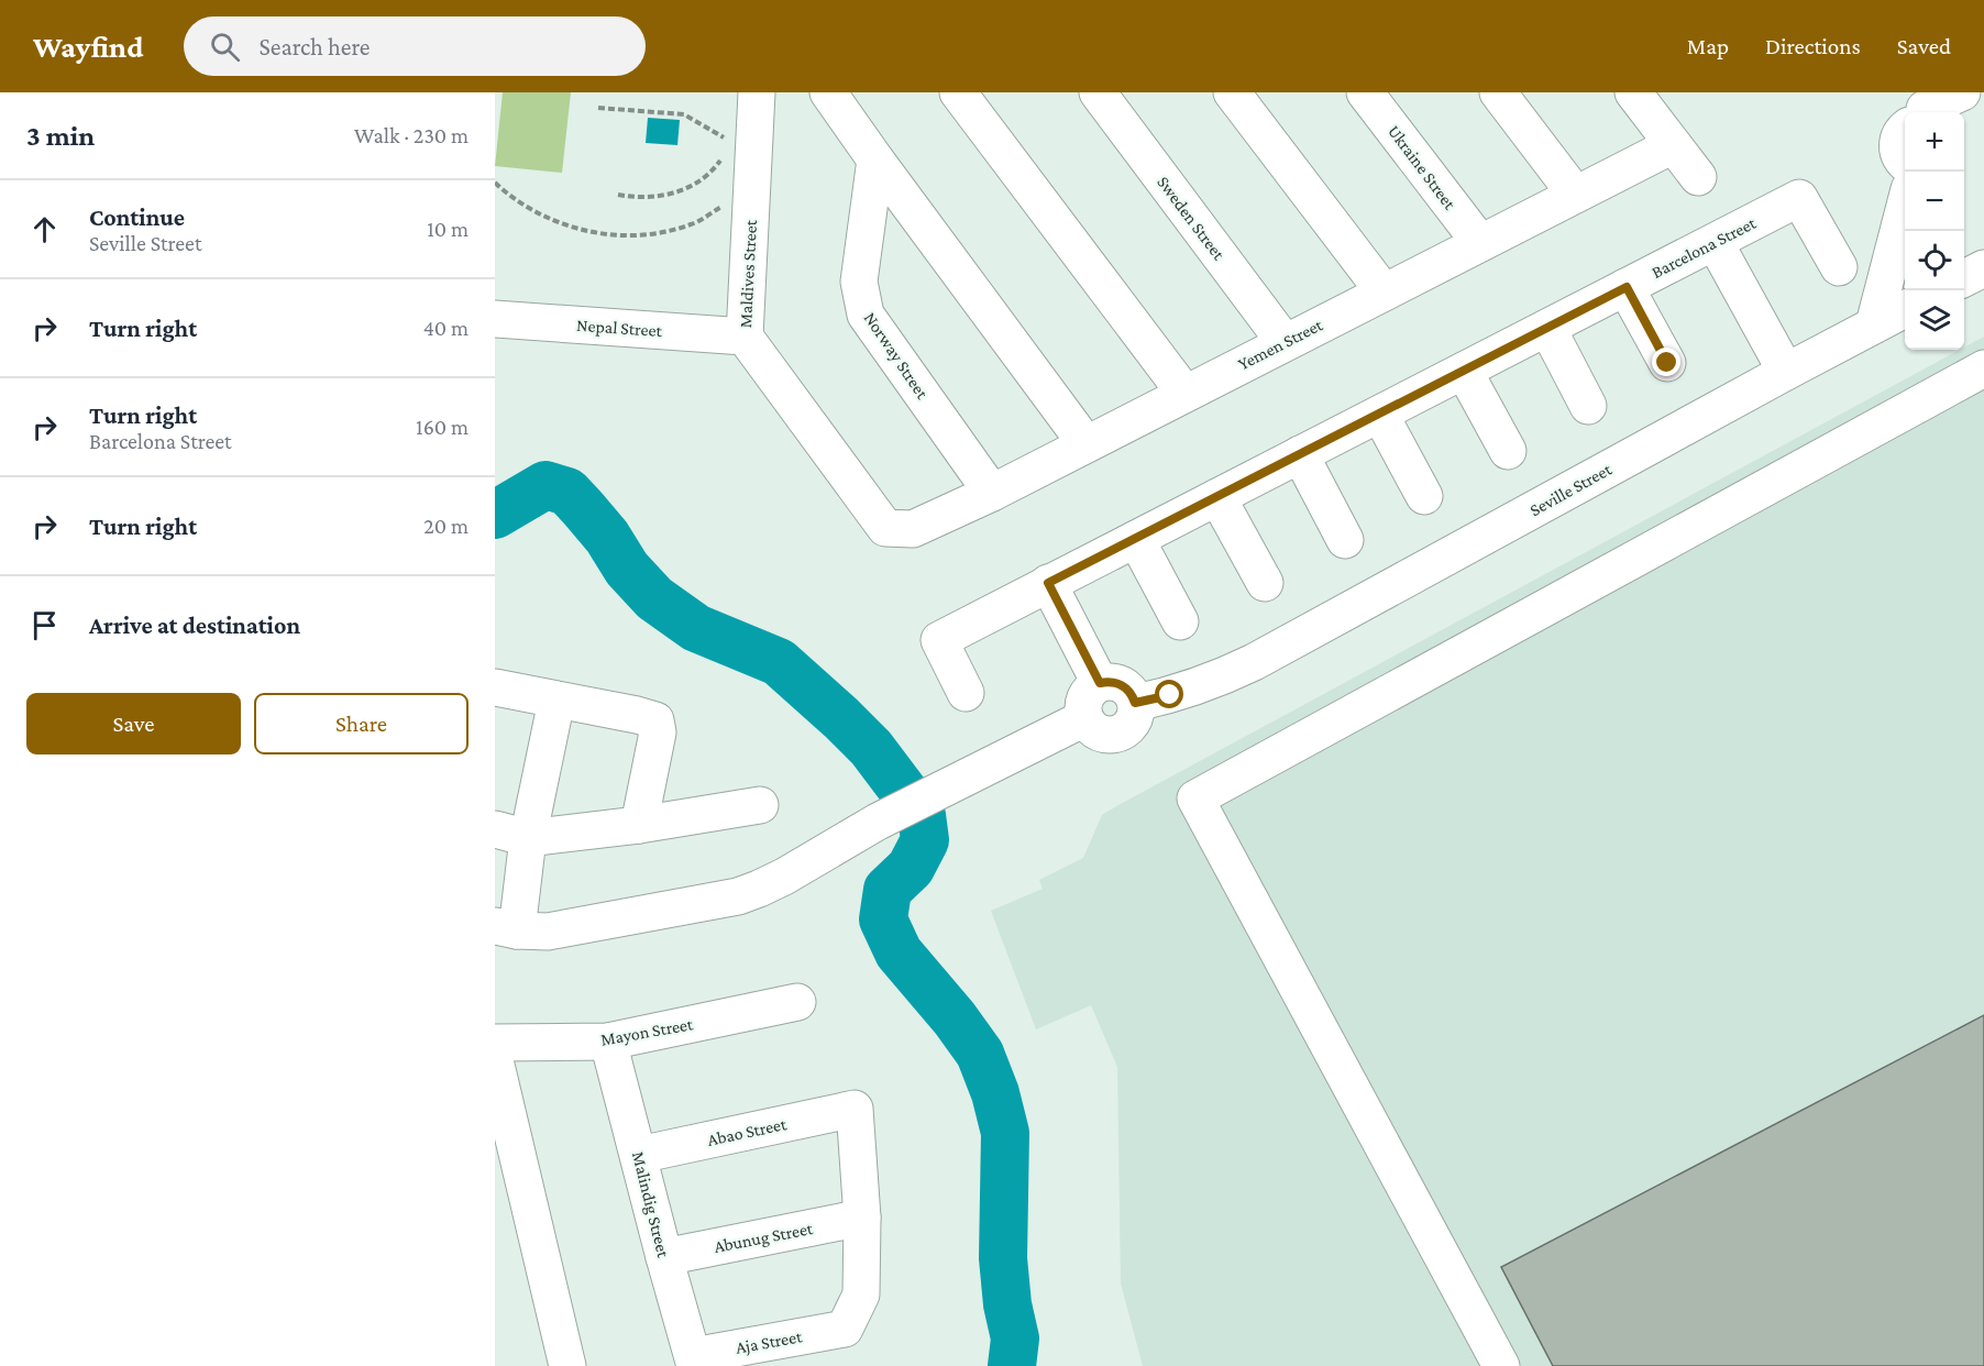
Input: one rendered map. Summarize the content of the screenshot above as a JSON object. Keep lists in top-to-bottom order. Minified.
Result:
{"streets":{"street":["Ukraine Street","Sweden Street","Barcelona Street","Maldives Street","Nepal Street","Yemen Street","Norway Street","Seville Street","Mayon Street","Abao Street","Malindig Street","Abunug Street","Aja Street"]},"crossings":[["Ukraine Street","Yemen Street"],["Sweden Street","Yemen Street"],["Maldives Street","Nepal Street"],["Maldives Street","Yemen Street"],["Yemen Street","Norway Street"],["Mayon Street","Malindig Street"],["Abao Street","Malindig Street"],["Abao Street","Abunug Street"],["Abao Street","Aja Street"],["Malindig Street","Abunug Street"],["Malindig Street","Aja Street"],["Abunug Street","Aja Street"]],"page":{"header":"Wayfind","search":"Search here","nav":["Map","Directions","Saved"],"heading":["3 min","Walk · 230 m"],"map_buttons":["+","−"],"list":[["Continue","Seville Street","10 m"],["Turn right","40 m"],["Turn right","Barcelona Street","160 m"],["Turn right","20 m"],"Arrive at destination"],"buttons":["Save","Share"]}}
